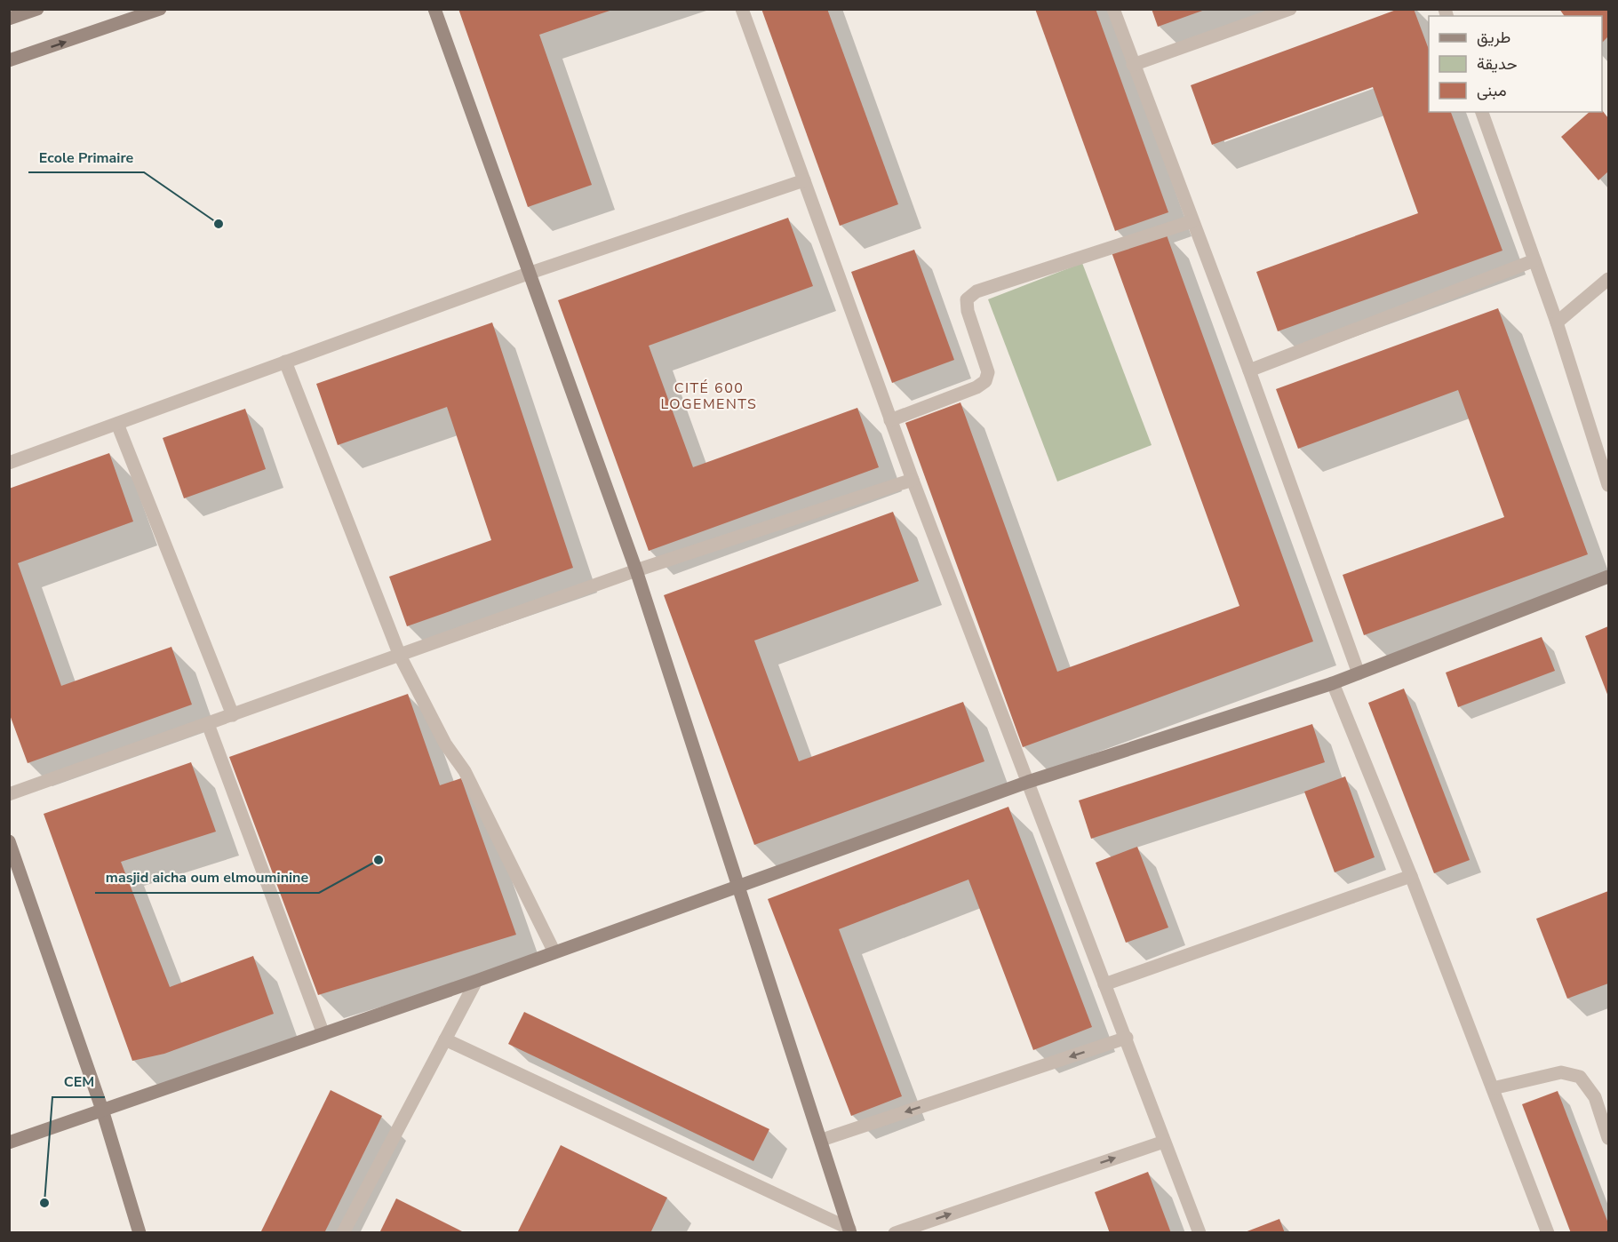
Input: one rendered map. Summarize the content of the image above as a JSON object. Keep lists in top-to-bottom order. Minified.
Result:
{"districts":["CITÉ 600 LOGEMENTS"],"places":["Ecole Primaire","masjid aicha oum elmouminine","CEM"],"legend":["طريق","حديقة","مبنى"]}
